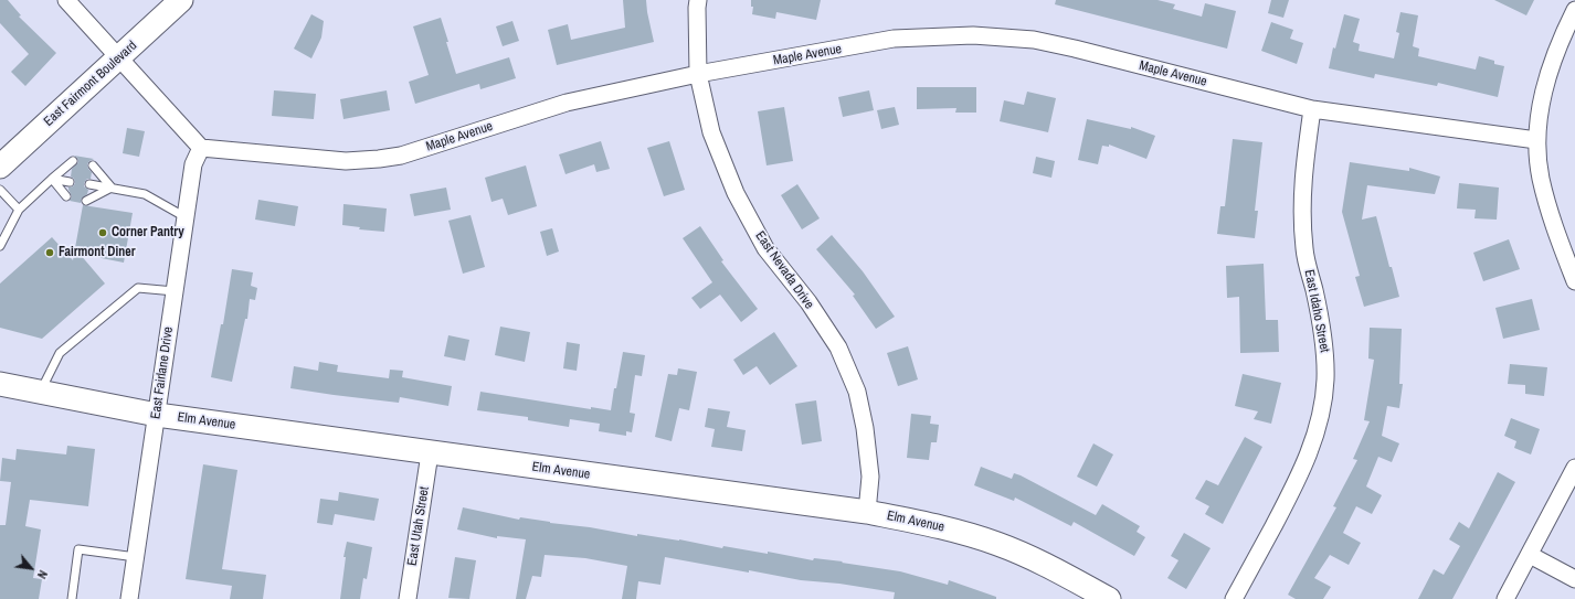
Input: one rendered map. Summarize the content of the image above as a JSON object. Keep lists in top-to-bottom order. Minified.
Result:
{"streets":{"street":["Maple Avenue","East Fairmont Boulevard","East Nevada Drive","East Idaho Street","East Fairlane Drive","Elm Avenue","East Utah Street"]},"crossings":[["Maple Avenue","East Nevada Drive"],["Maple Avenue","East Idaho Street"],["Maple Avenue","East Fairlane Drive"],["East Nevada Drive","Elm Avenue"],["East Fairlane Drive","Elm Avenue"],["Elm Avenue","East Utah Street"]],"places":["Corner Pantry","Fairmont Diner"],"north":"bottom right"}
